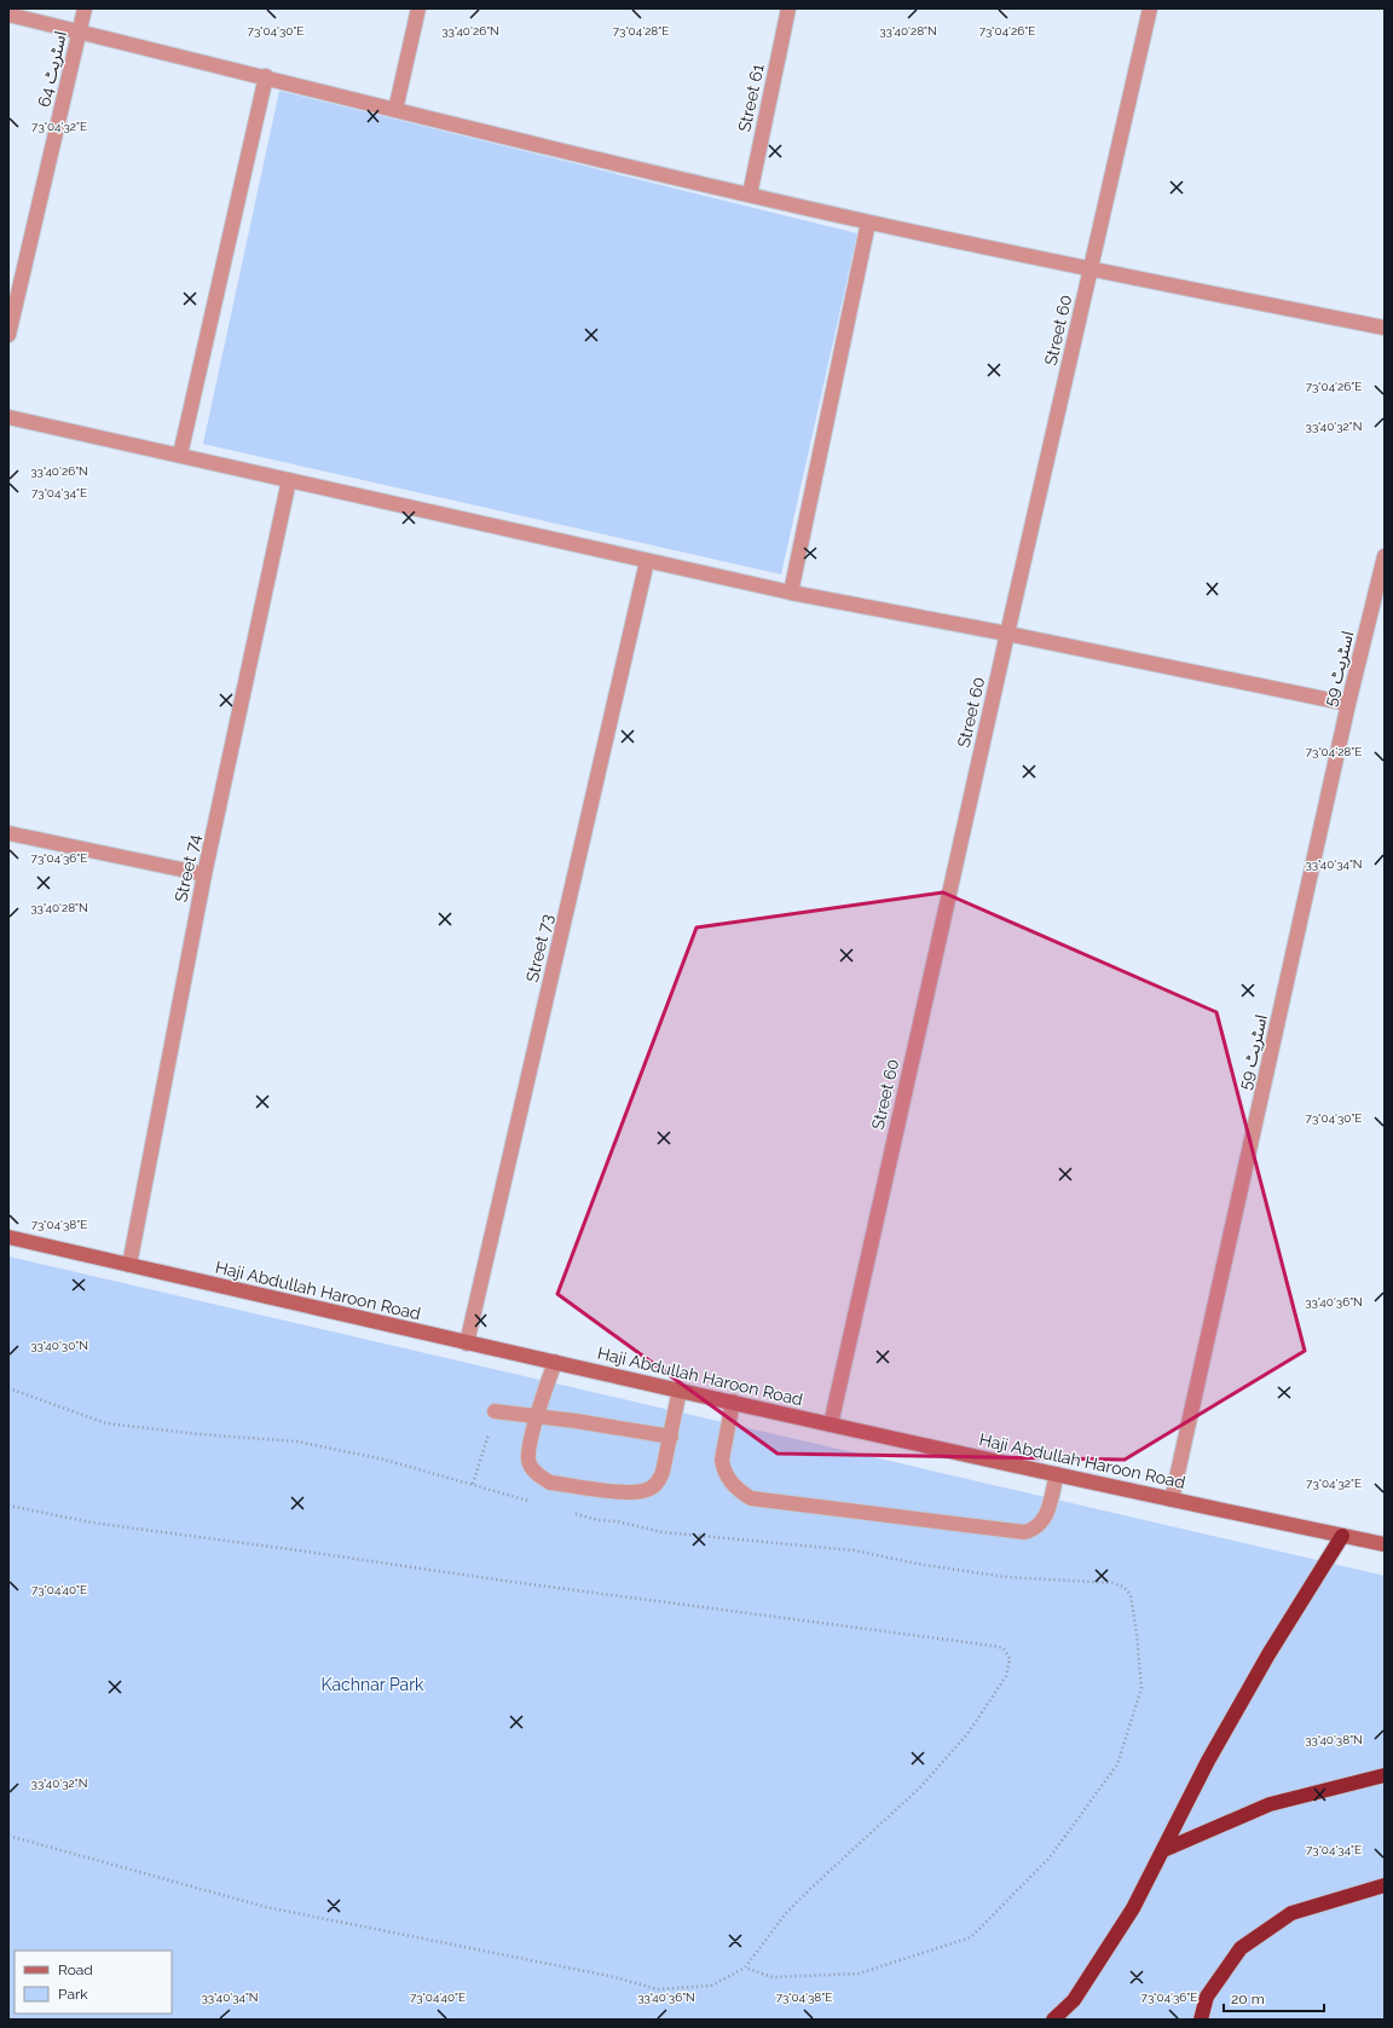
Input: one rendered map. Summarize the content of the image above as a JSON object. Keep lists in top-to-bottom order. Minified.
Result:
{"streets":{"street":["اسٹریٹ 64","Street 61","Street 60","اسٹریٹ 59","Street 74","Street 73","Haji Abdullah Haroon Road"]},"crossings":[["Street 60","Haji Abdullah Haroon Road"],["اسٹریٹ 59","Haji Abdullah Haroon Road"],["Street 74","Haji Abdullah Haroon Road"],["Street 73","Haji Abdullah Haroon Road"]],"parks":["Kachnar Park"],"legend":["Road","Park"],"scale_bar":"20 m","coordinates":["73°04'30\"E","33°40'26\"N","73°04'28\"E","33°40'28\"N","73°04'26\"E","73°04'32\"E","33°40'32\"N","73°04'34\"E","73°04'36\"E","33°40'34\"N","73°04'38\"E","33°40'36\"N","33°40'30\"N","73°04'40\"E","33°40'38\"N"]}
